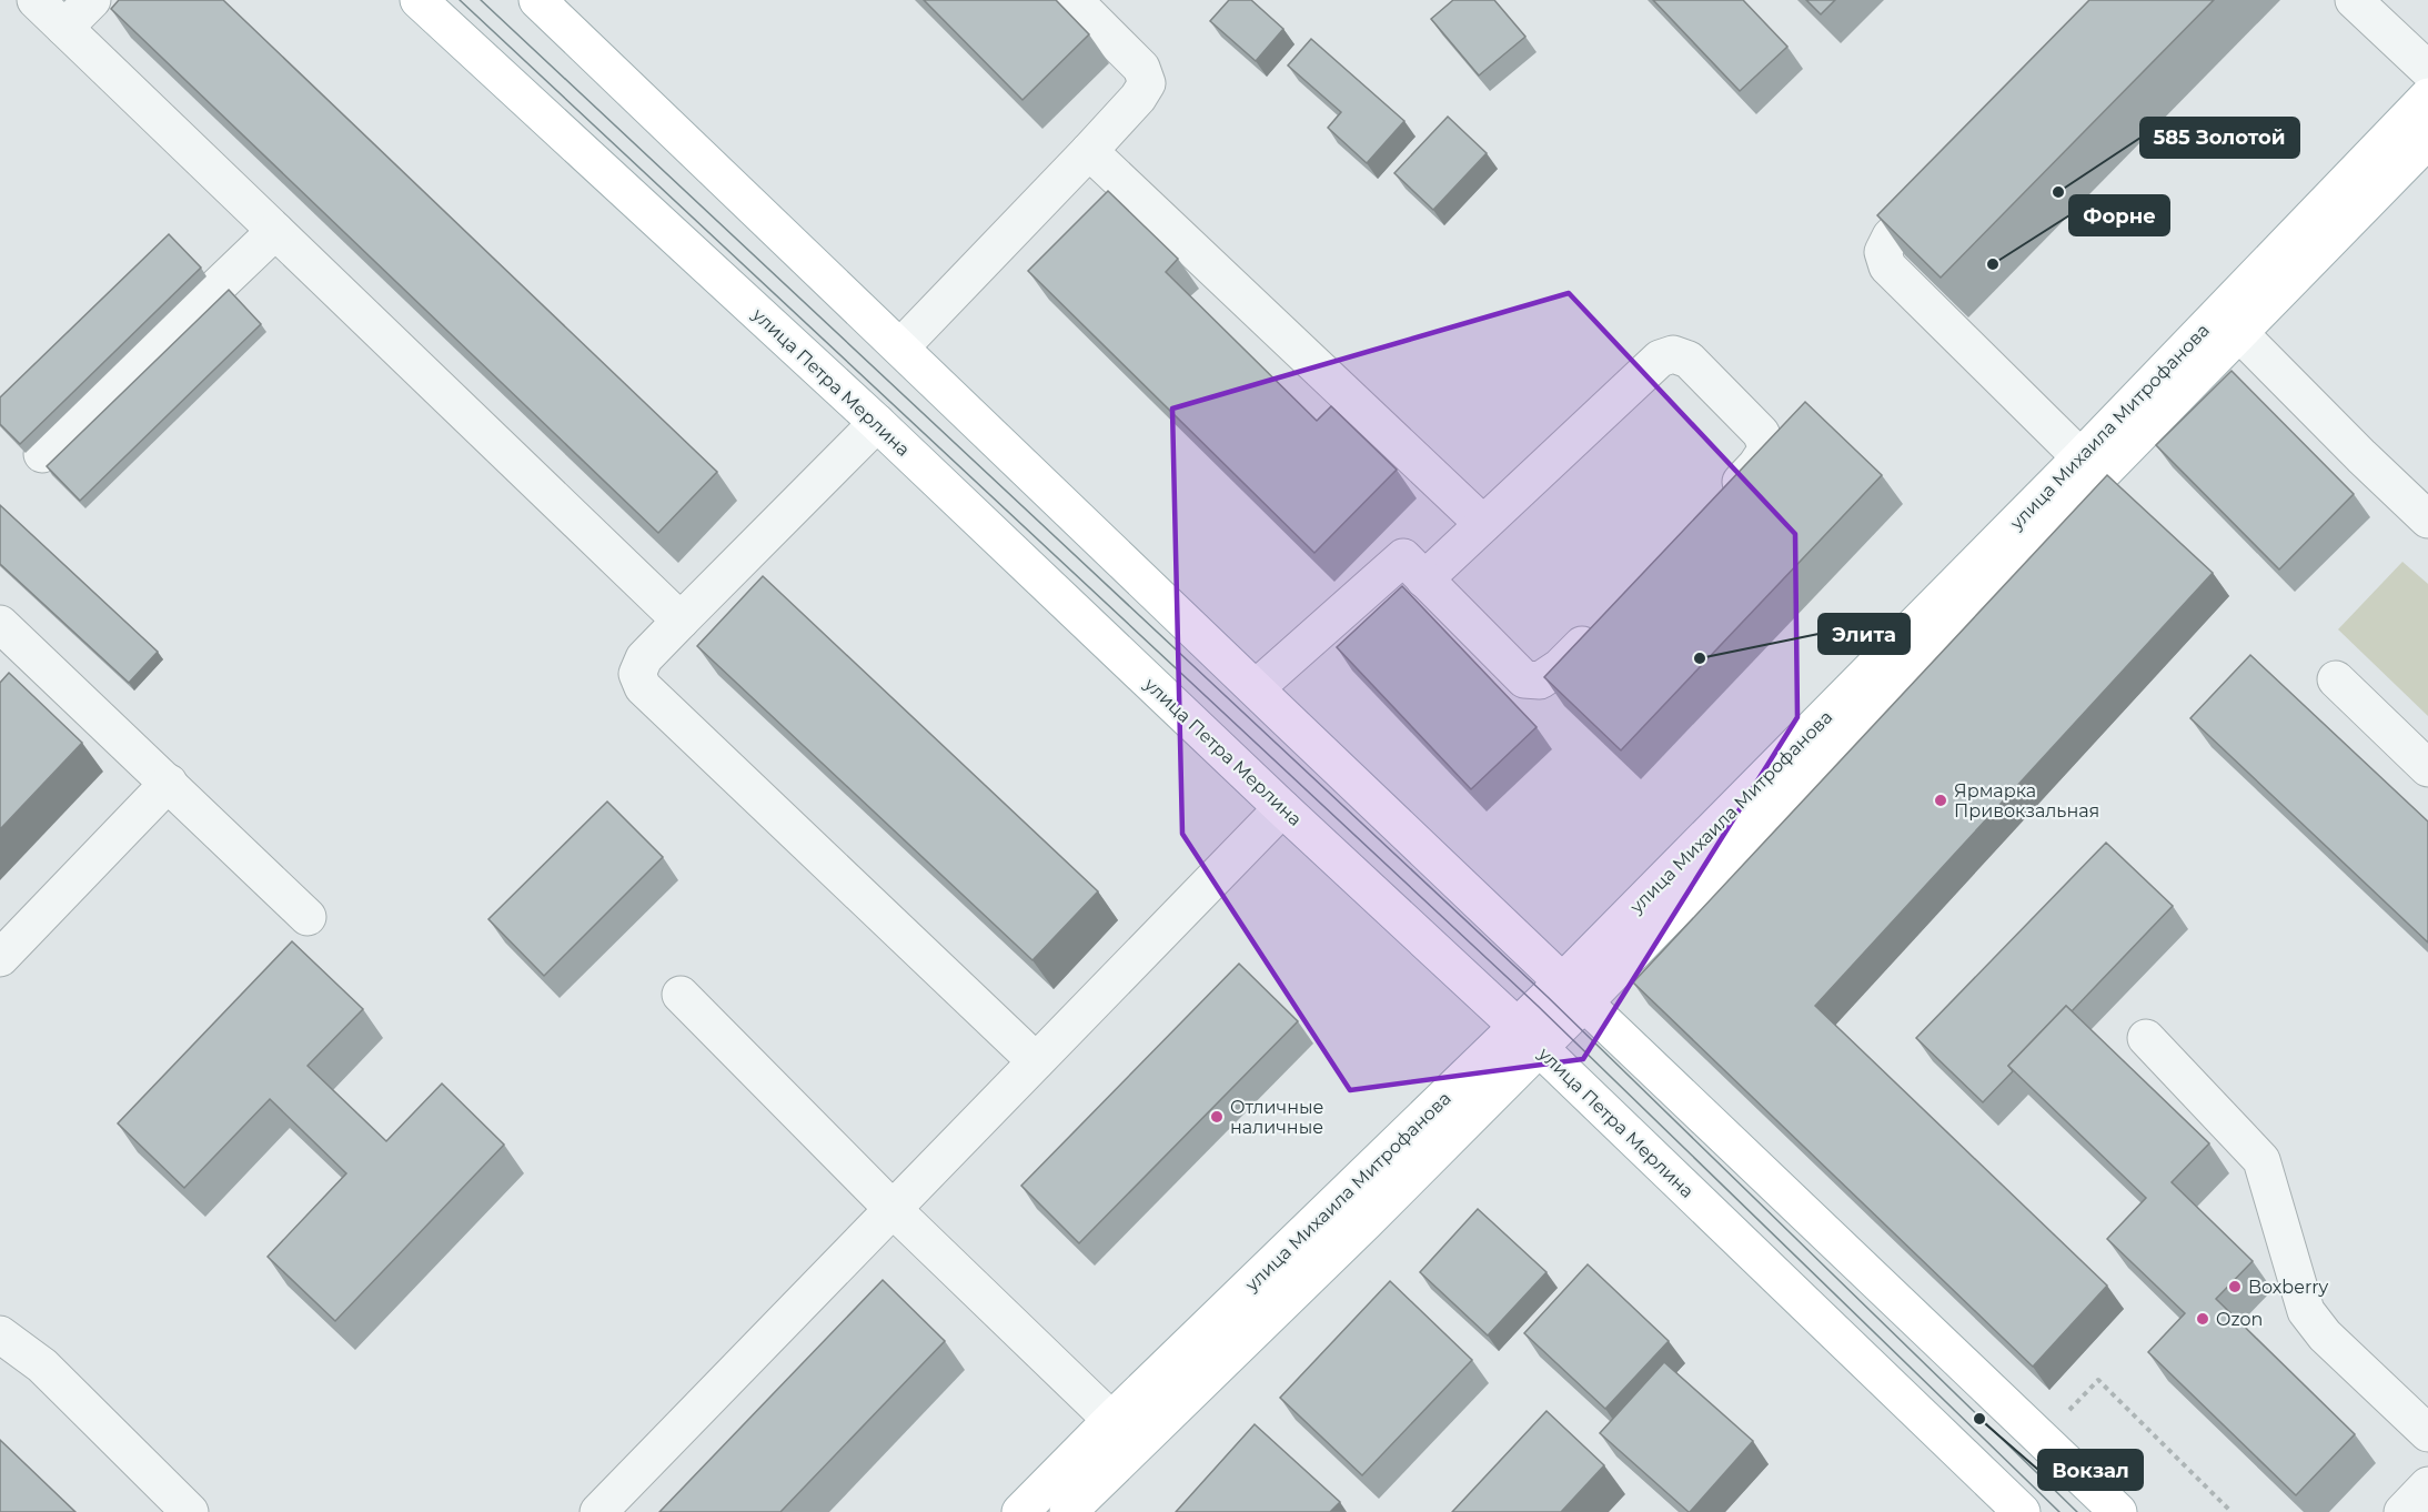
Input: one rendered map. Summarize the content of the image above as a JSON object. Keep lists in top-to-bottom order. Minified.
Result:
{"streets":{"main road":["улица Петра Мерлина","улица Михаила Митрофанова"]},"crossings":[["улица Петра Мерлина","улица Михаила Митрофанова"]],"places":["585 Золотой","Форне","Элита","Ярмарка Привокзальная","Отличные наличные","Boxberry","Ozon","Вокзал"]}
